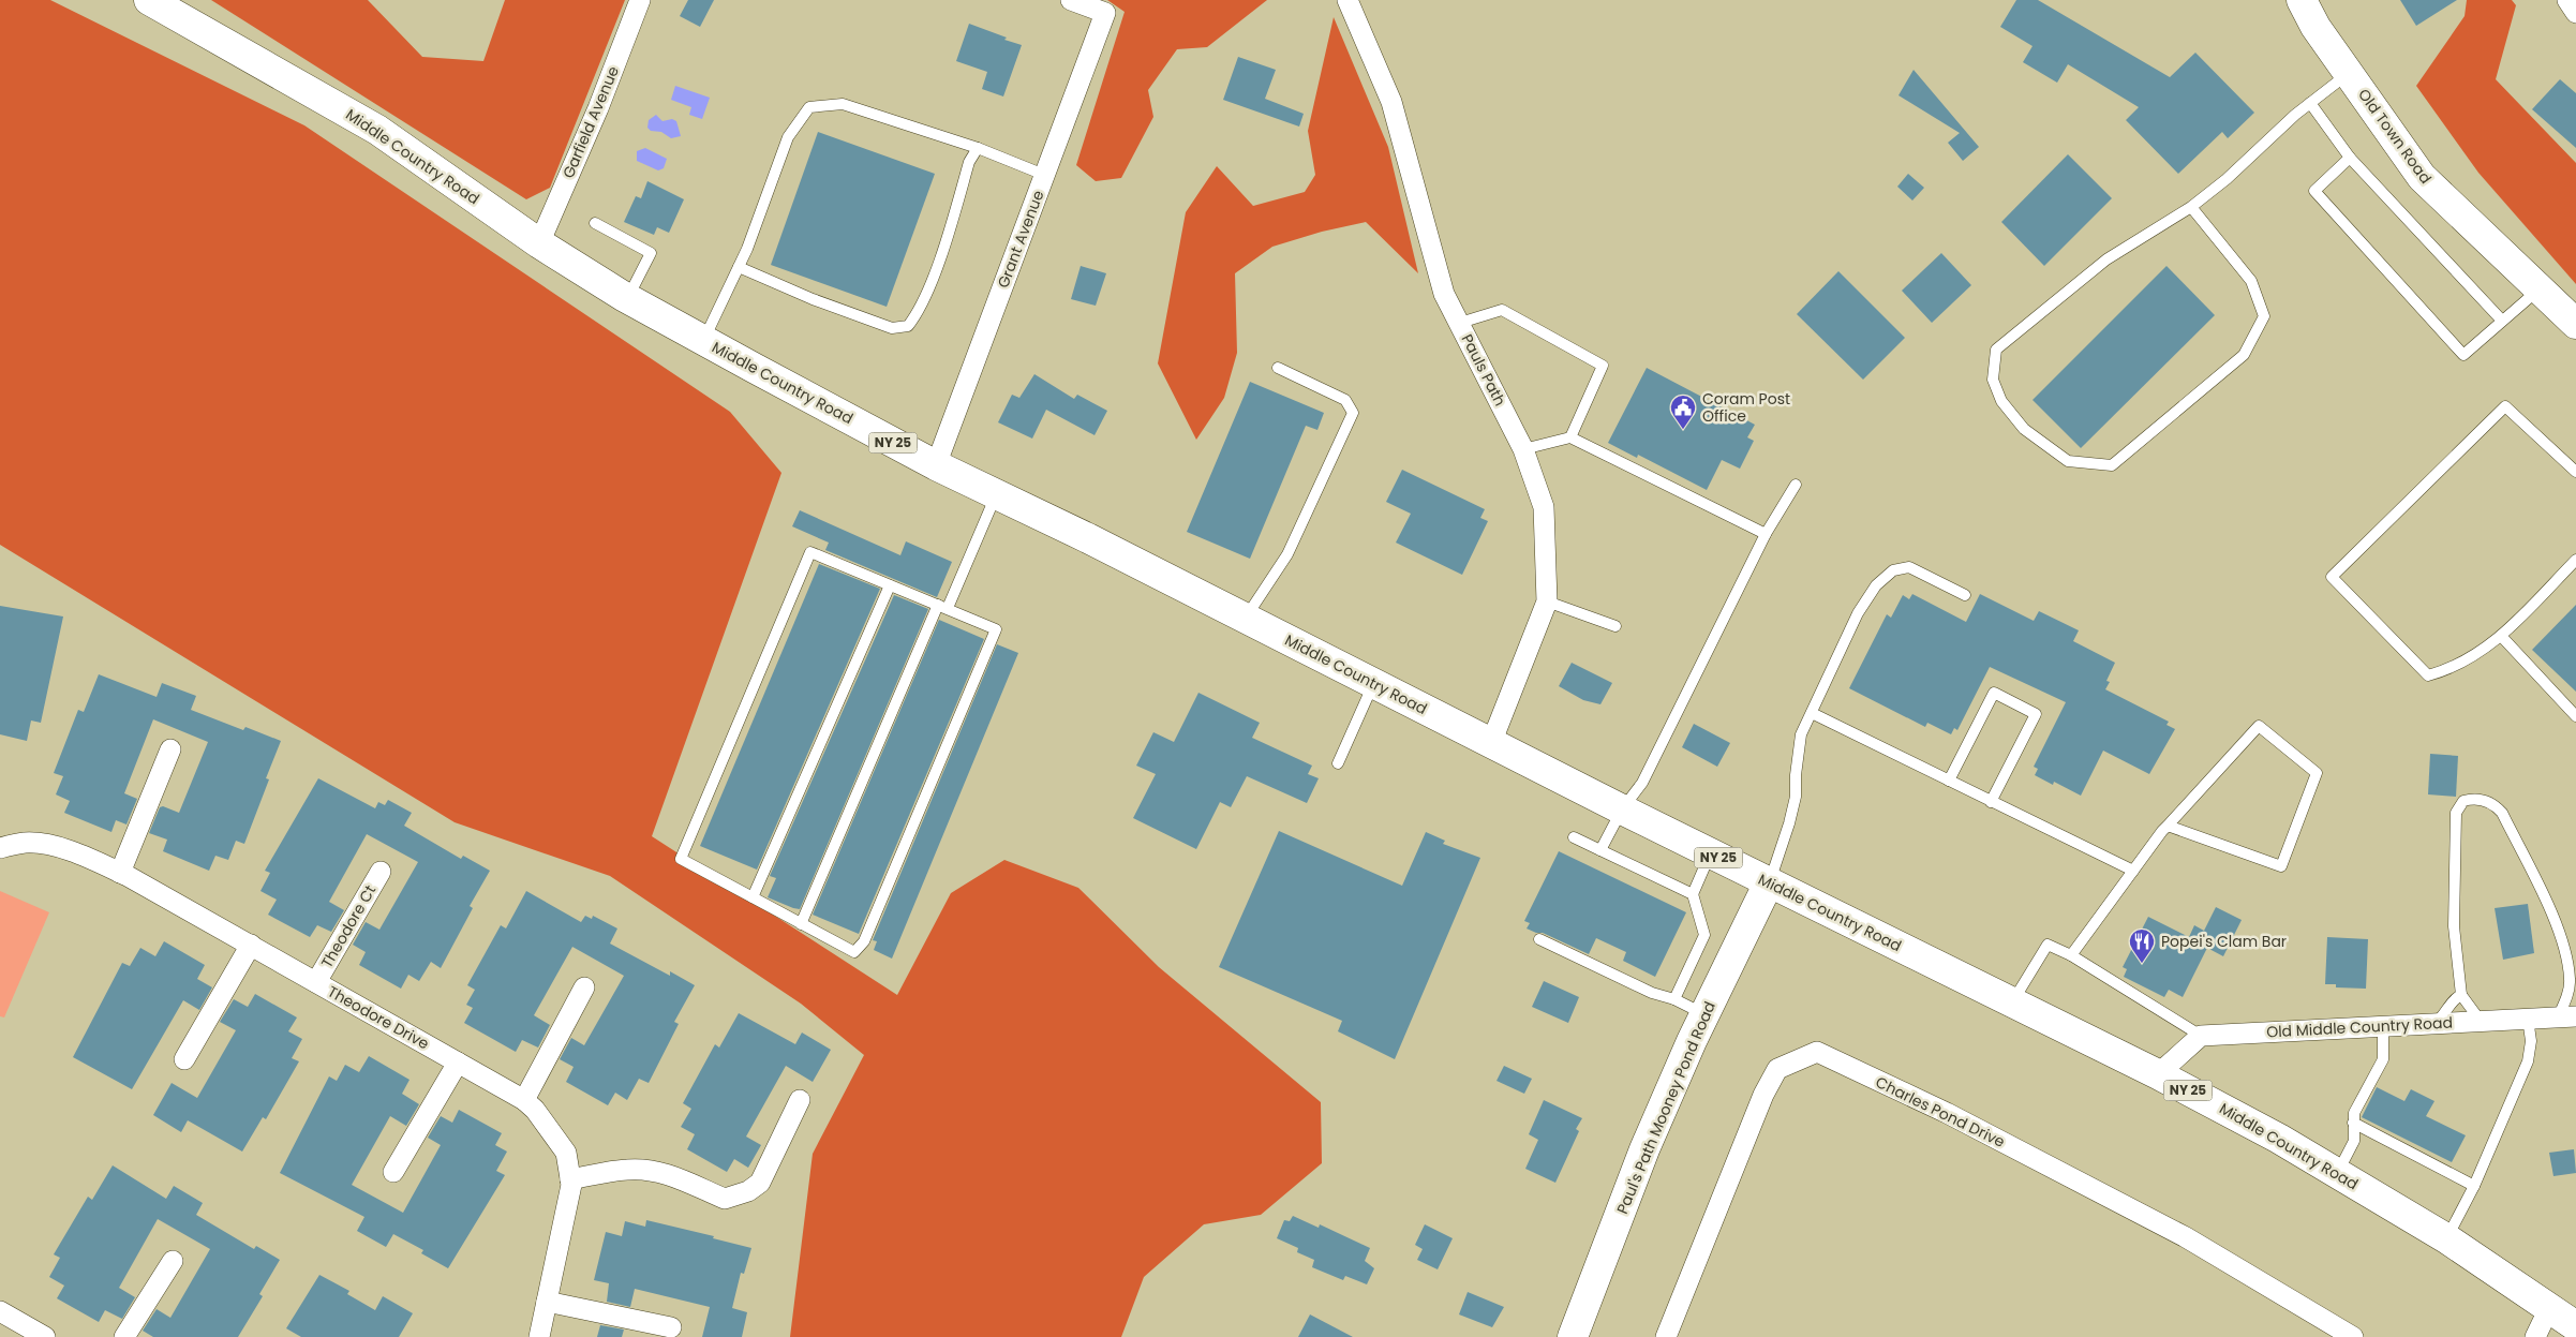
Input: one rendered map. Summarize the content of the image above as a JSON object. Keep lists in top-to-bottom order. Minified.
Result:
{"streets":{"main road":["Old Town Road","Middle Country Road","NY 25","Paul's Path Mooney Pond Road"],"street":["Garfield Avenue","Grant Avenue","Pauls Path","Theodore Ct","Theodore Drive","Old Middle Country Road","Charles Pond Drive"]},"crossings":[["Garfield Avenue","Middle Country Road"],["Middle Country Road","Grant Avenue"],["Middle Country Road","Pauls Path"],["Middle Country Road","Paul's Path Mooney Pond Road"],["Theodore Ct","Theodore Drive"]],"places":{"public building":["Coram Post Office"],"restaurant":["Popei's Clam Bar"]}}
